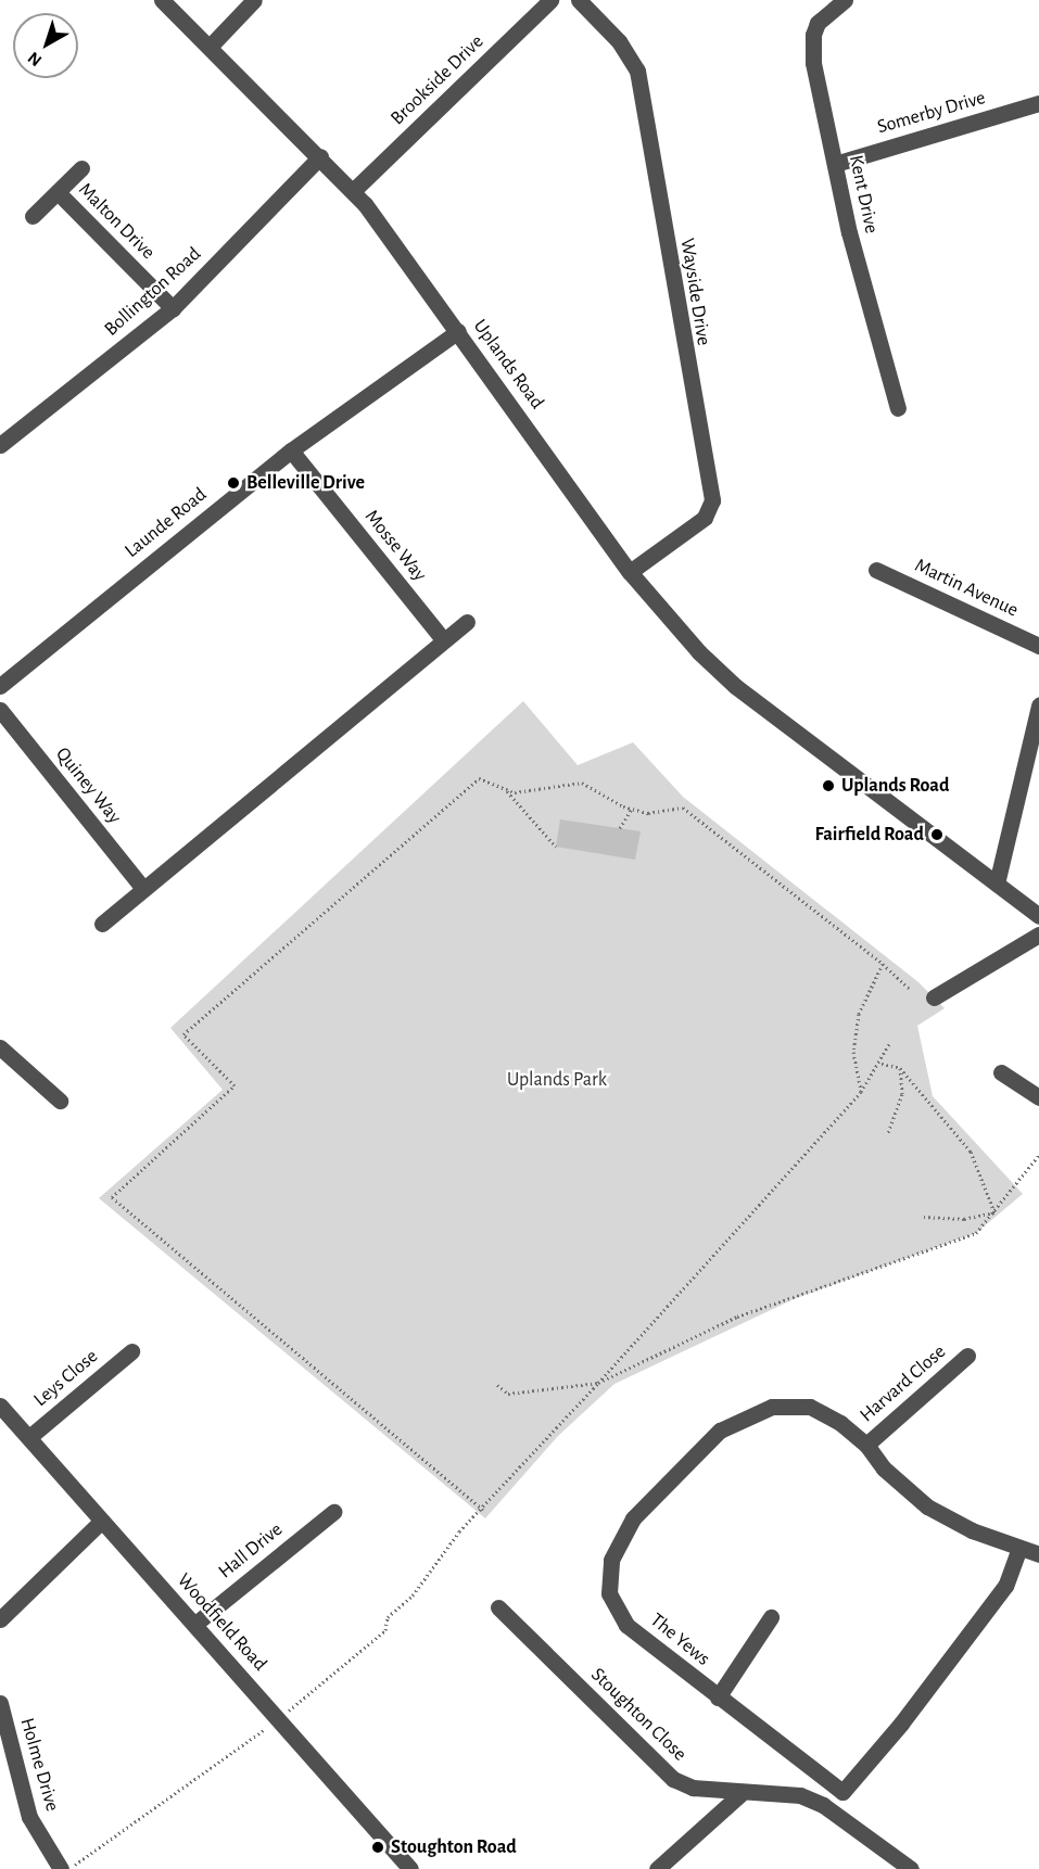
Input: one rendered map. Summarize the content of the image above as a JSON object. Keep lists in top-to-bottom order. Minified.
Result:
{"streets":{"street":["Brookside Drive","Somerby Drive","Kent Drive","Malton Drive","Bollington Road","Wayside Drive","Uplands Road","Launde Road","Mosse Way","Martin Avenue","Quiney Way","Leys Close","Harvard Close","Hall Drive","Woodfield Road","The Yews","Stoughton Close","Holme Drive"]},"crossings":[["Brookside Drive","Uplands Road"],["Somerby Drive","Kent Drive"],["Malton Drive","Bollington Road"],["Bollington Road","Uplands Road"],["Wayside Drive","Uplands Road"],["Uplands Road","Launde Road"],["Launde Road","Mosse Way"],["Leys Close","Woodfield Road"],["Harvard Close","The Yews"],["Hall Drive","Woodfield Road"]],"parks":["Uplands Park"],"places":["Belleville Drive","Uplands Road","Fairfield Road","Stoughton Road"],"north":"bottom left"}
